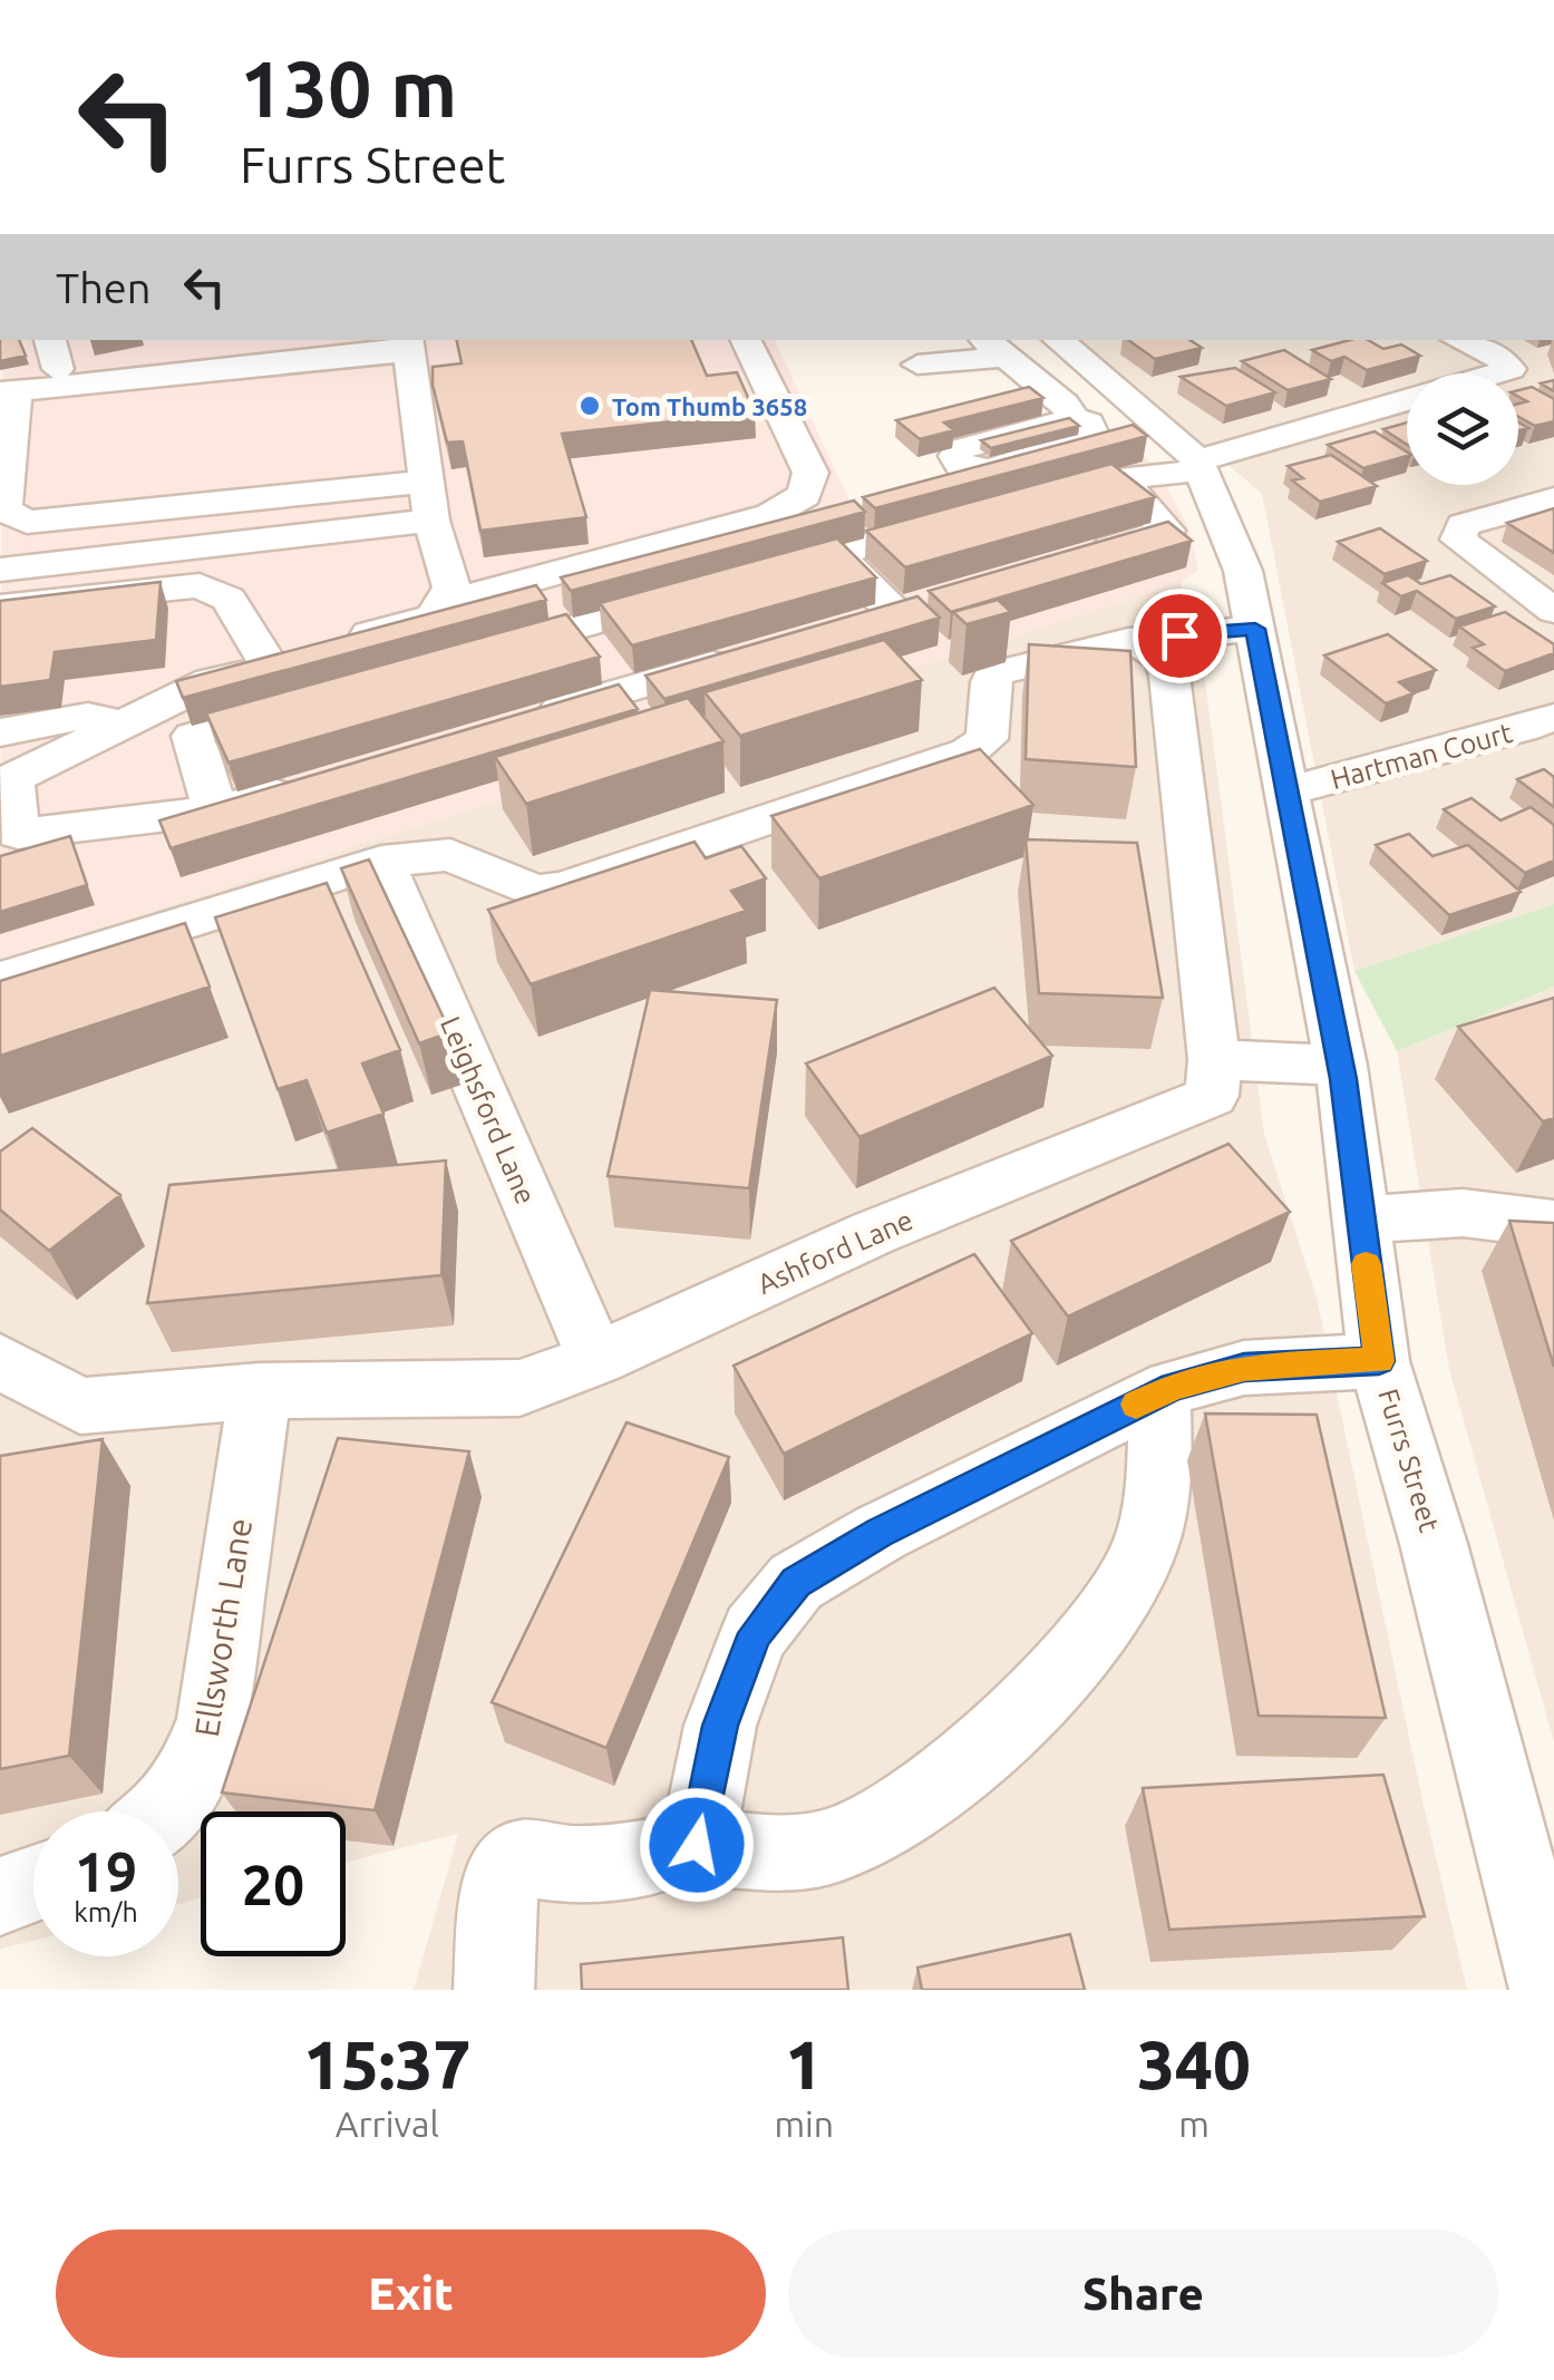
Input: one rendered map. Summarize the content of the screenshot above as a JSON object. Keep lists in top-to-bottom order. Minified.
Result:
{"streets":{"street":["Hartman Court","Leighsford Lane","Ashford Lane","Furrs Street","Ellsworth Lane"]},"crossings":[["Hartman Court","Furrs Street"],["Leighsford Lane","Ashford Lane"],["Ashford Lane","Ellsworth Lane"]],"places":["Tom Thumb 3658"],"page":{"turn":["130 m","Furrs Street"],"then":"Then","speed":"19 km/h","limit":"20","eta":["15:37","Arrival","1","min","340","m"],"buttons":["Exit","Share"]}}
